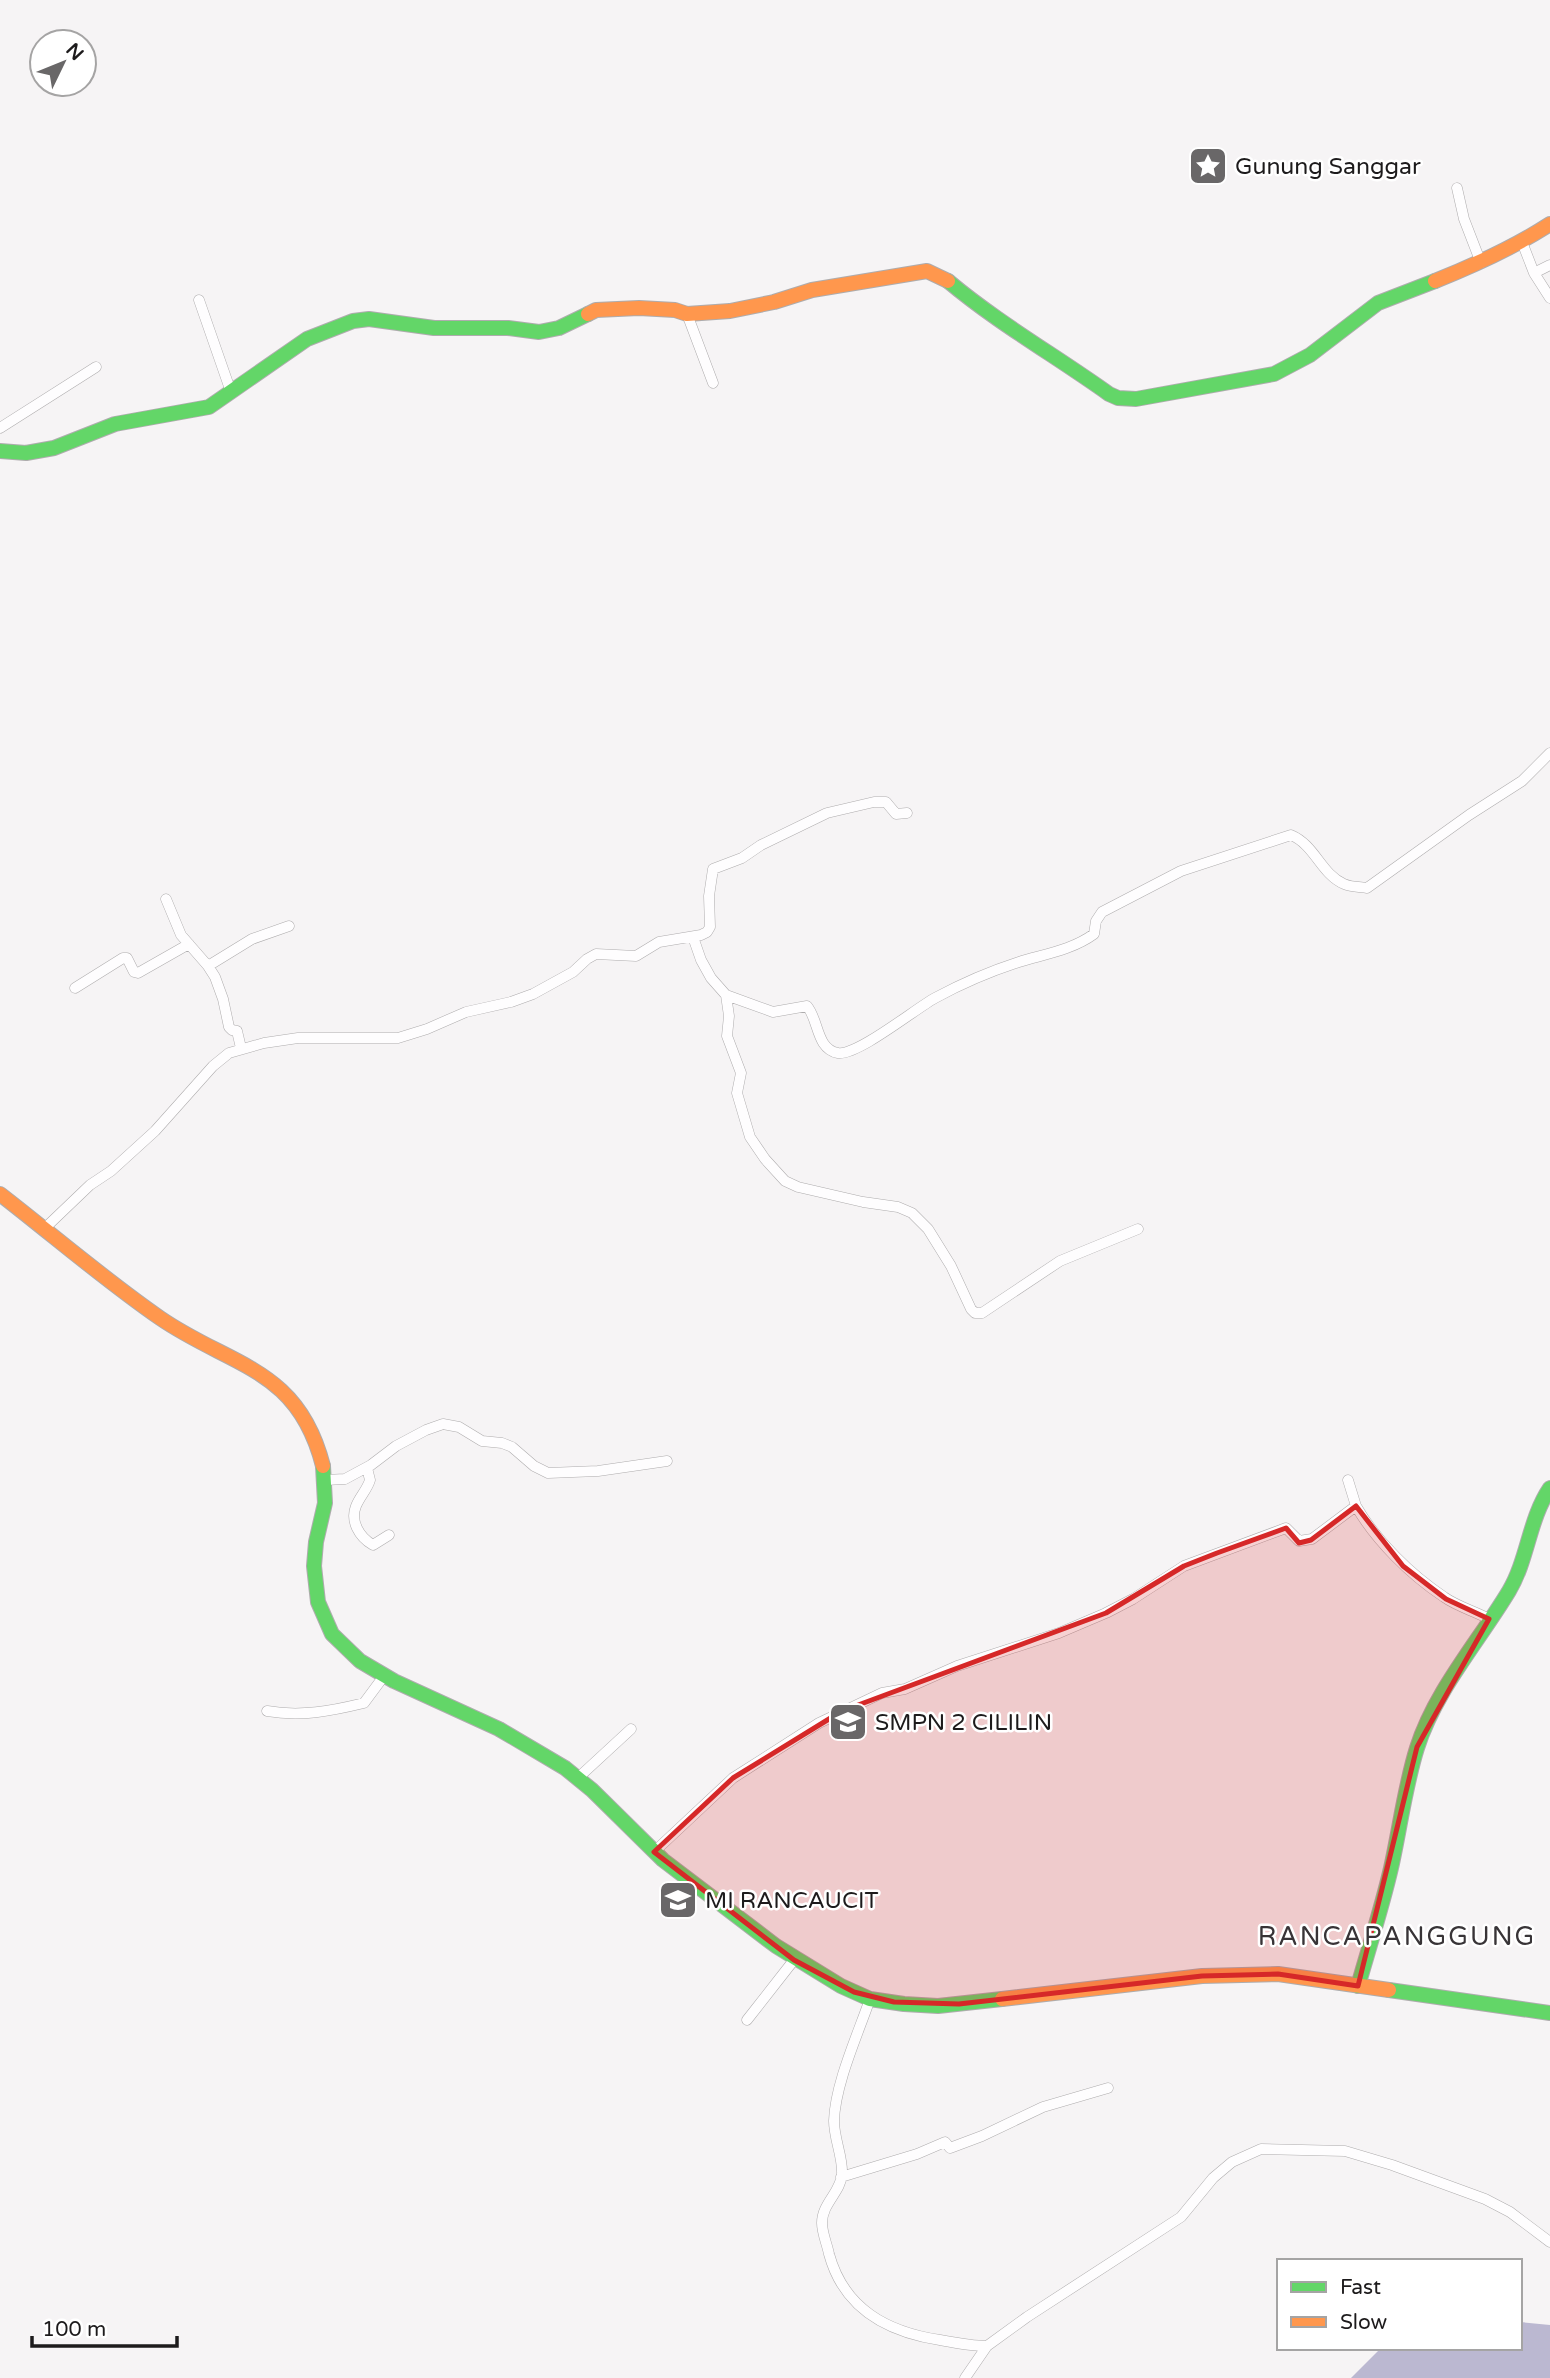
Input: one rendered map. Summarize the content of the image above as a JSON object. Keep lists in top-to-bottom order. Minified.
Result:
{"districts":["RANCAPANGGUNG"],"places":{"place":["Gunung Sanggar"],"school or university":["SMPN 2 CILILIN","MI RANCAUCIT"]},"legend":["Fast","Slow"],"scale_bar":"100 m","north":"top right"}
